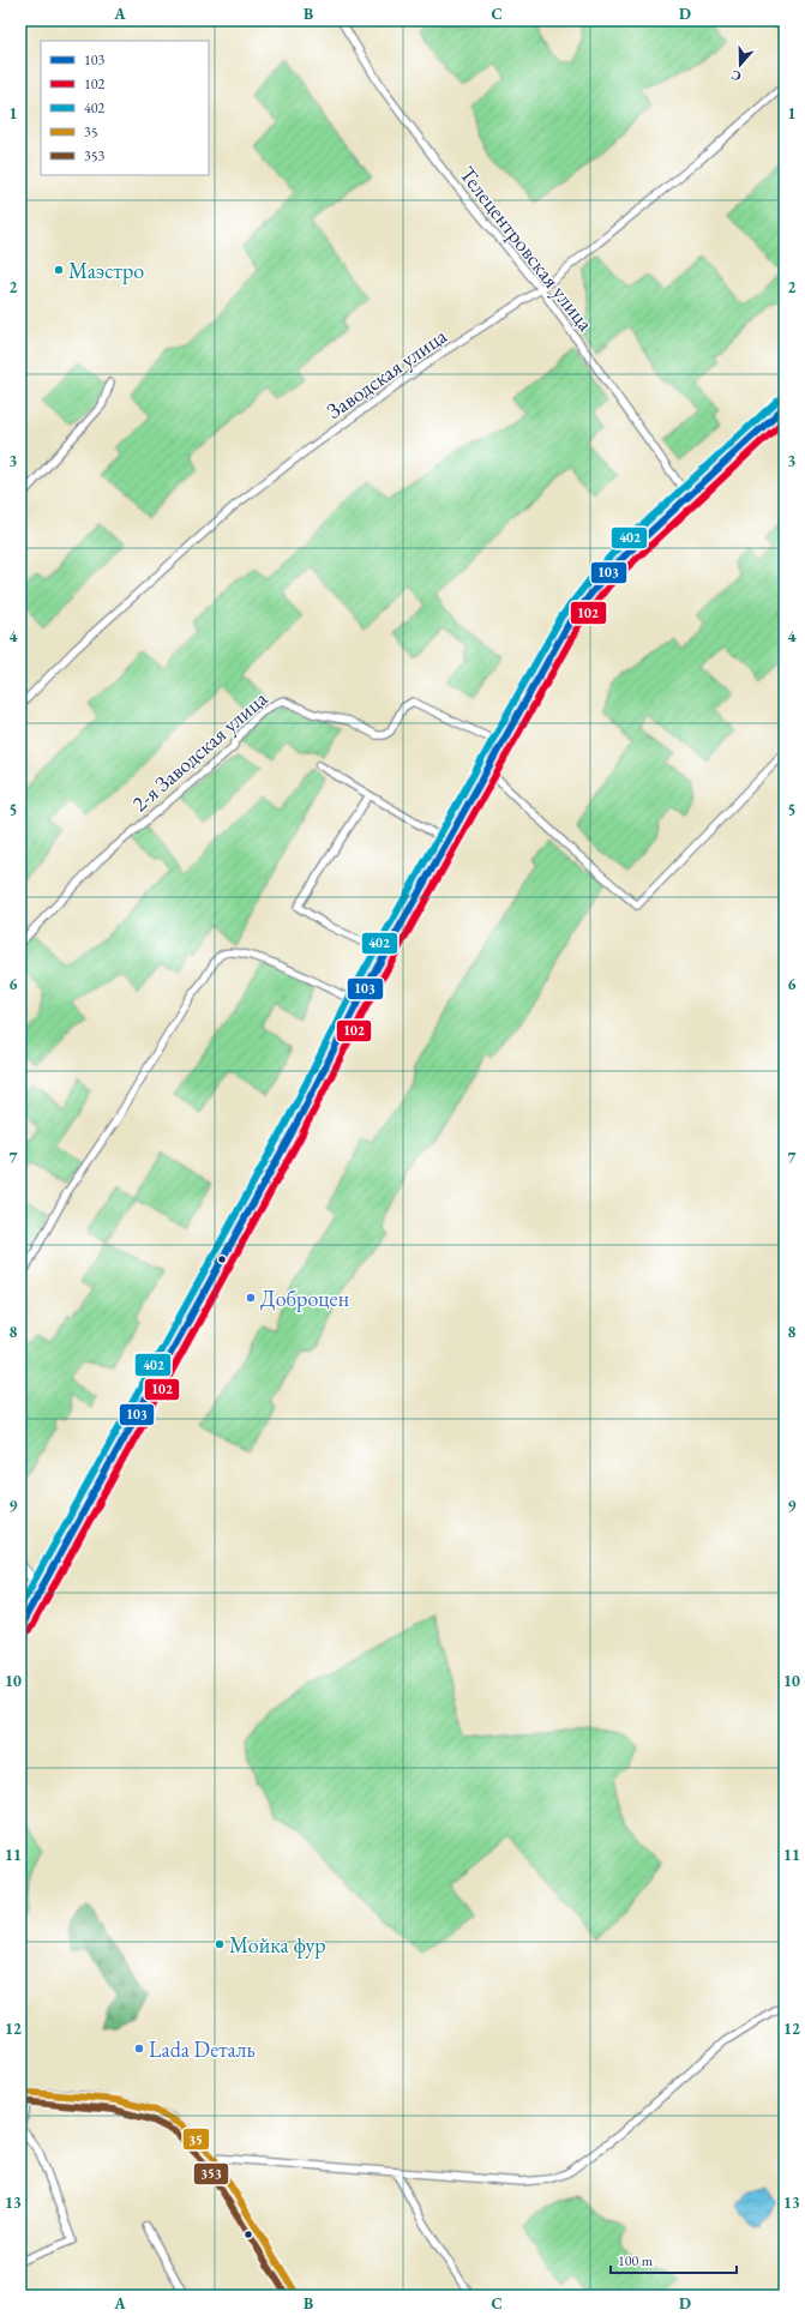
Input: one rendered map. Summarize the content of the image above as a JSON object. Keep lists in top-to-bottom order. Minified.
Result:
{"streets":{"street":["Телецентровская улица","Заводская улица","2-я Заводская улица"]},"crossings":[["Телецентровская улица","Заводская улица"]],"places":["Маэстро","Доброцен","Мойка фур","Lada Dеталь"],"lines":["transit line 402","transit line 103","transit line 102","transit line 35","transit line 353"],"legend":["103","102","402","35","353"],"scale_bar":"100 m","north":"bottom","grid":{"columns":["A","B","C","D"],"rows":["1","2","3","4","5","6","7","8","9","10","11","12","13"]}}
